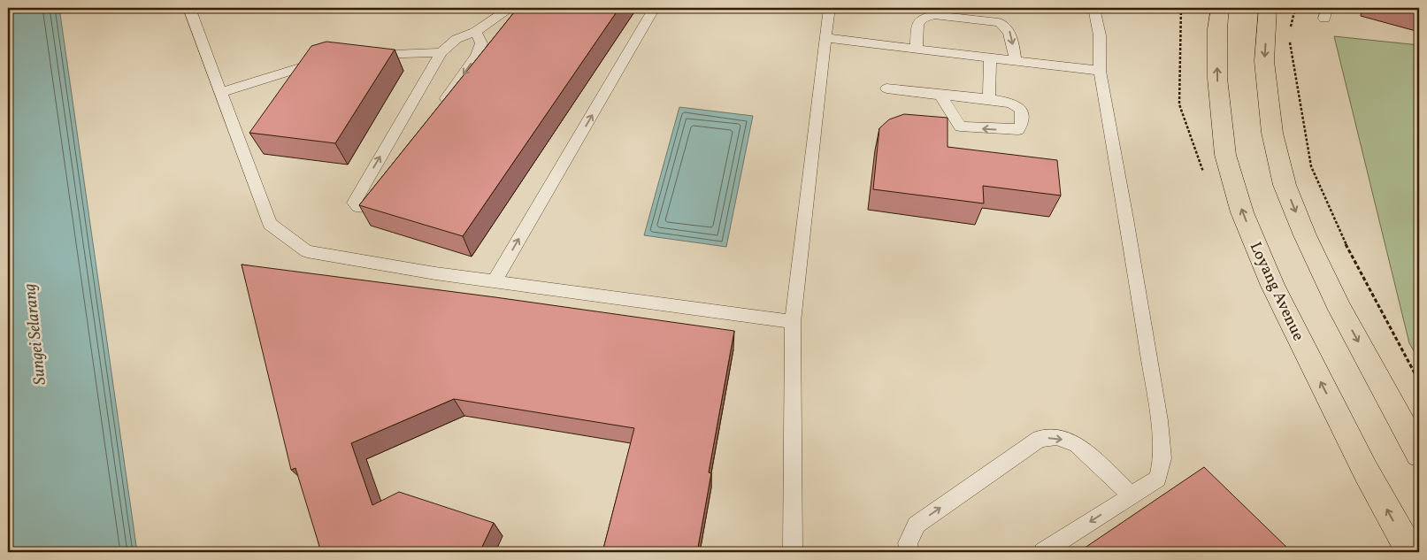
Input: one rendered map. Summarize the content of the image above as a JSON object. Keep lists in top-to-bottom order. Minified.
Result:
{"streets":{"main road":["Loyang Avenue"]},"water":["Sungei Selarang"]}
